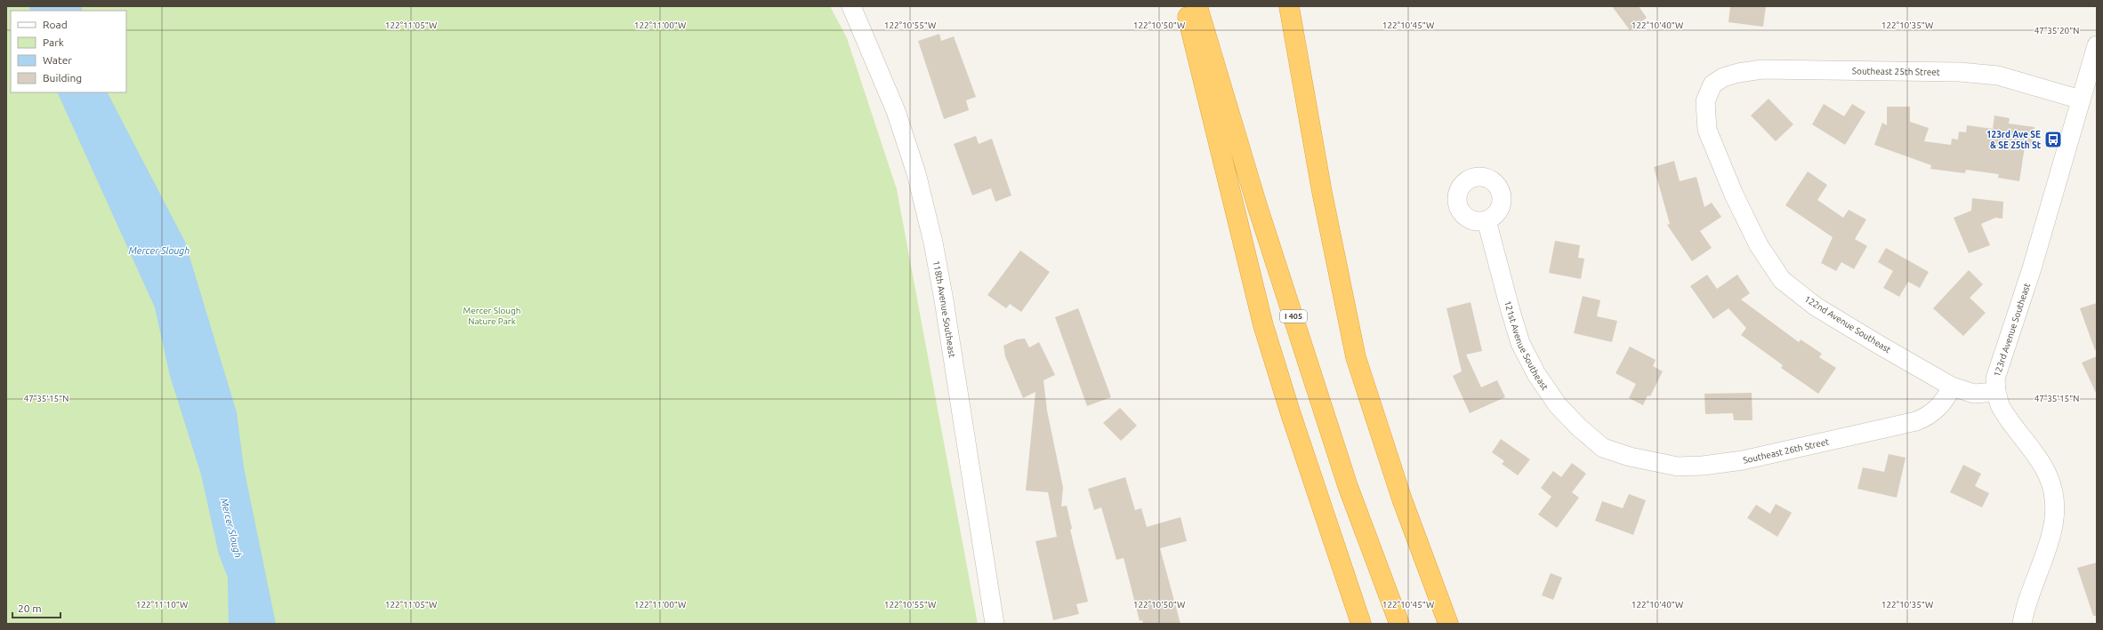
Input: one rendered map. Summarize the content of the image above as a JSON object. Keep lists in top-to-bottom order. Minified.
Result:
{"streets":{"highway":["I 405"],"street":["Southeast 25th Street","118th Avenue Southeast","122nd Avenue Southeast","123rd Avenue Southeast","121st Avenue Southeast","Southeast 26th Street"]},"crossings":[["Southeast 25th Street","122nd Avenue Southeast"],["Southeast 25th Street","123rd Avenue Southeast"],["122nd Avenue Southeast","123rd Avenue Southeast"],["122nd Avenue Southeast","Southeast 26th Street"],["121st Avenue Southeast","Southeast 26th Street"]],"water":["Mercer Slough"],"parks":["Mercer Slough Nature Park"],"places":{"bus stop":["123rd Ave SE & SE 25th St"]},"legend":["Road","Park","Water","Building"],"scale_bar":"20 m","coordinates":["122°11'05\"W","122°11'00\"W","122°10'55\"W","122°10'50\"W","122°10'45\"W","122°10'40\"W","122°10'35\"W","47°35'20\"N","47°35'15\"N","122°11'10\"W"]}
